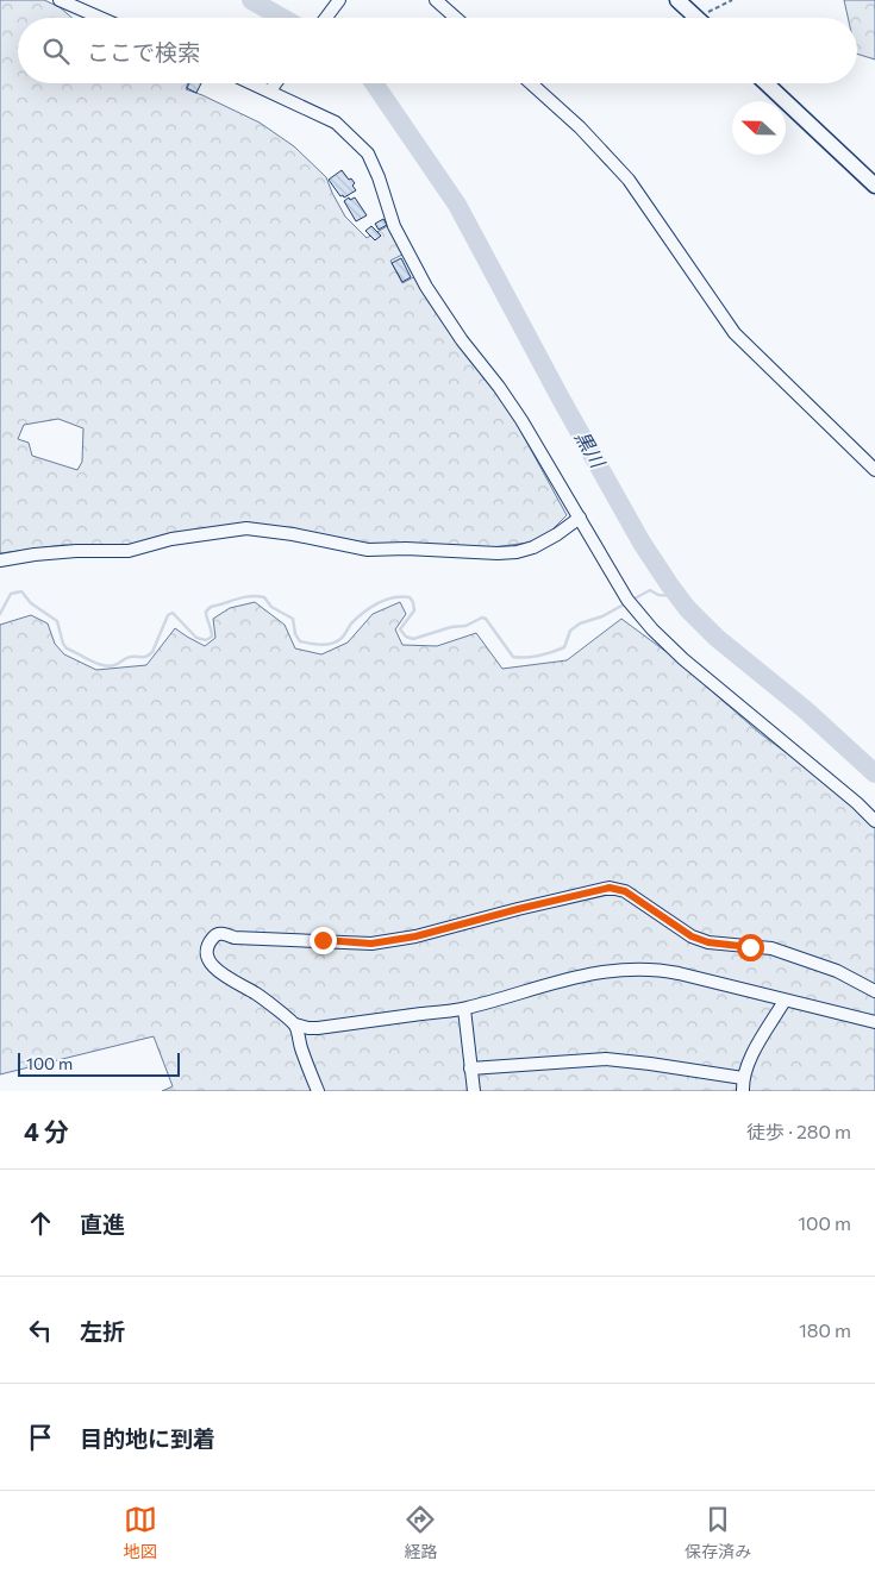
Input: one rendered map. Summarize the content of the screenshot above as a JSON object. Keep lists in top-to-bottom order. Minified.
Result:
{"water":["黒川"],"scale_bar":"100 m","north":"left","page":{"search":"ここで検索","scale":"100 m","heading":["4 分","徒歩 · 280 m"],"list":[["直進","100 m"],["左折","180 m"],"目的地に到着"],"nav":["地図","経路","保存済み"]}}
